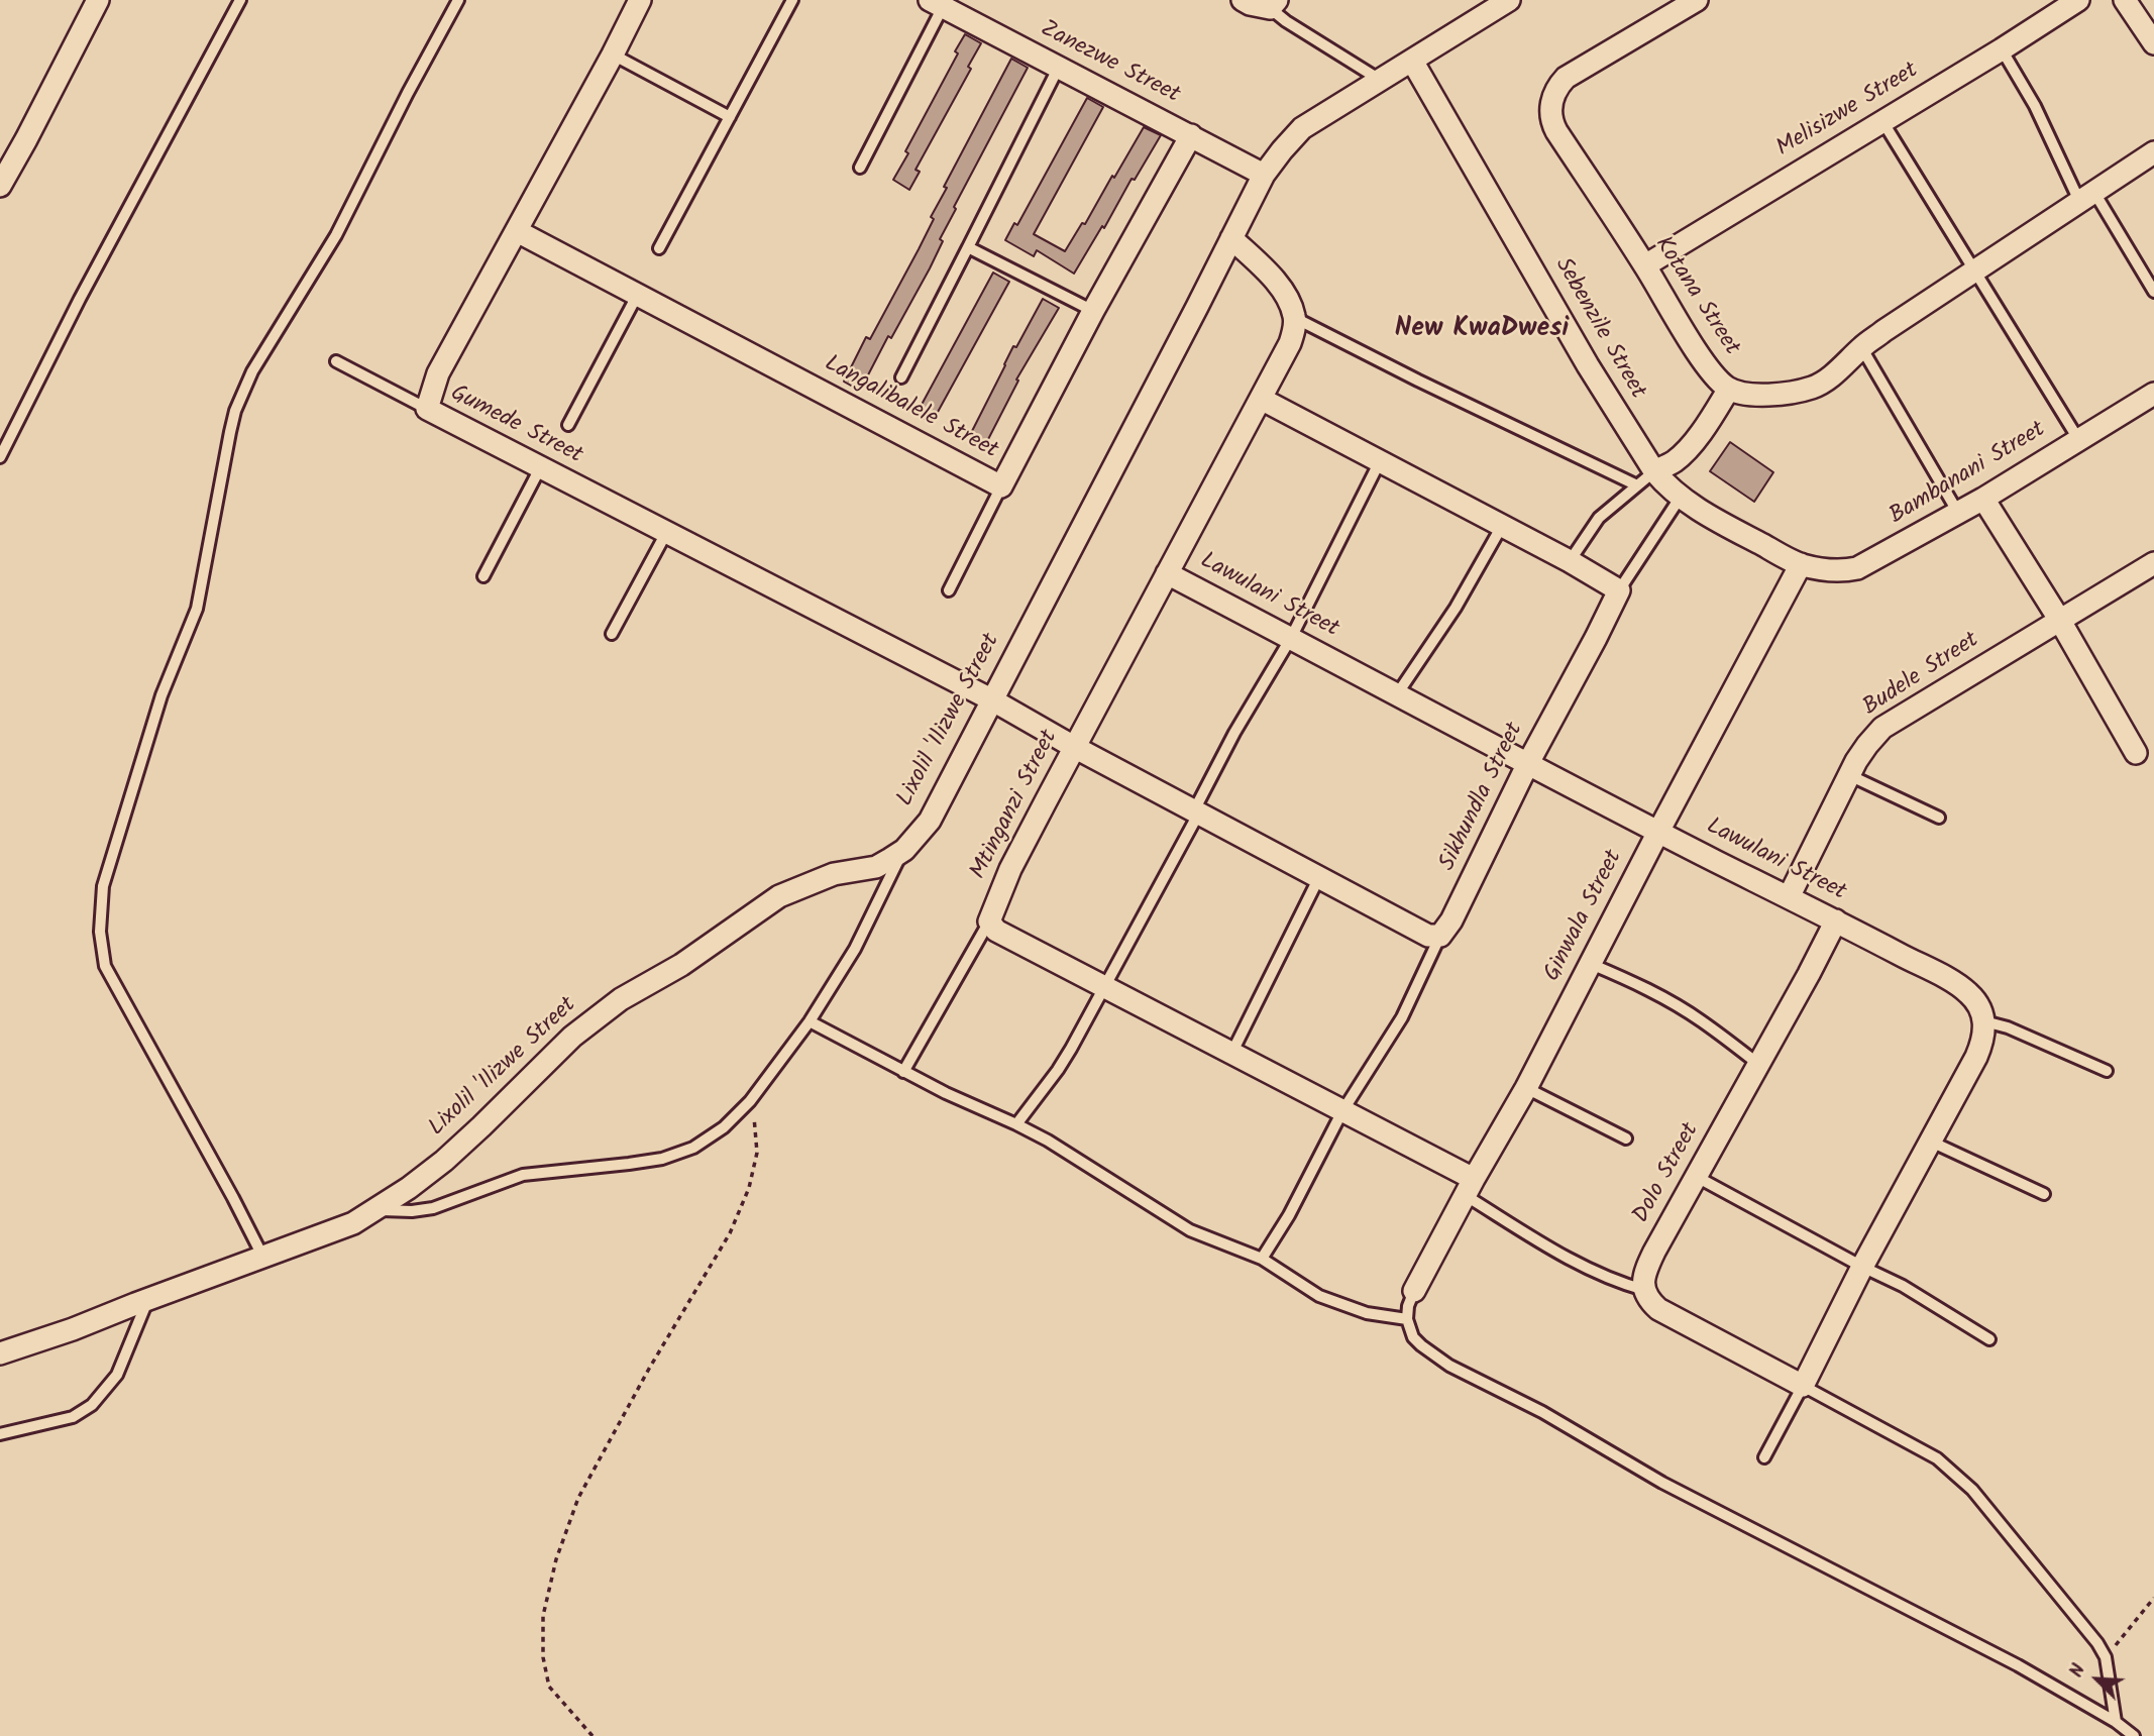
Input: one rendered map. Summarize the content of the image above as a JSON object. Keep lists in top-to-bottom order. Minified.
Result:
{"streets":{"street":["Zanezwe Street","Melisizwe Street","Kotana Street","Sebenzile Street","Langalibalele Street","Gumede Street","Bambanani Street","Lawulani Street","Budele Street","Lixolil 'Ilizwe Street","Sikhundla Street","Mtinganzi Street","Ginwala Street","Dolo Street"]},"crossings":[["Zanezwe Street","Langalibalele Street"],["Zanezwe Street","Lixolil 'Ilizwe Street"],["Melisizwe Street","Kotana Street"],["Sebenzile Street","Bambanani Street"],["Sebenzile Street","Lixolil 'Ilizwe Street"],["Sebenzile Street","Ginwala Street"],["Langalibalele Street","Gumede Street"],["Gumede Street","Lixolil 'Ilizwe Street"],["Bambanani Street","Ginwala Street"],["Lawulani Street","Budele Street"],["Lawulani Street","Sikhundla Street"],["Lawulani Street","Mtinganzi Street"],["Lawulani Street","Ginwala Street"],["Lawulani Street","Dolo Street"]],"districts":["New KwaDwesi"],"north":"top left"}
